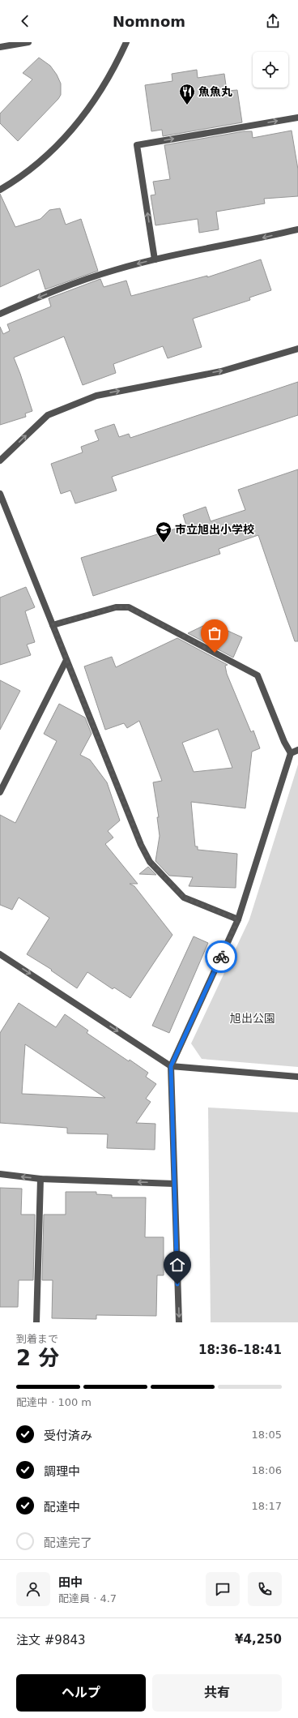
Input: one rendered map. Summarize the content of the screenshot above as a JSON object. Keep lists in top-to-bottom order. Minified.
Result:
{"parks":["旭出公園"],"places":{"restaurant":["魚魚丸"],"school or university":["市立旭出小学校"]},"page":{"header":"Nomnom","heading":["2 分","到着まで","18:36–18:41"],"panel":["田中","配達員 · 4.7","注文 #9843","¥4,250"],"bar":"配達中 · 100 m","list":[["受付済み","18:05"],["調理中","18:06"],["配達中","18:17"],"配達完了"],"buttons":["ヘルプ","共有"]}}
